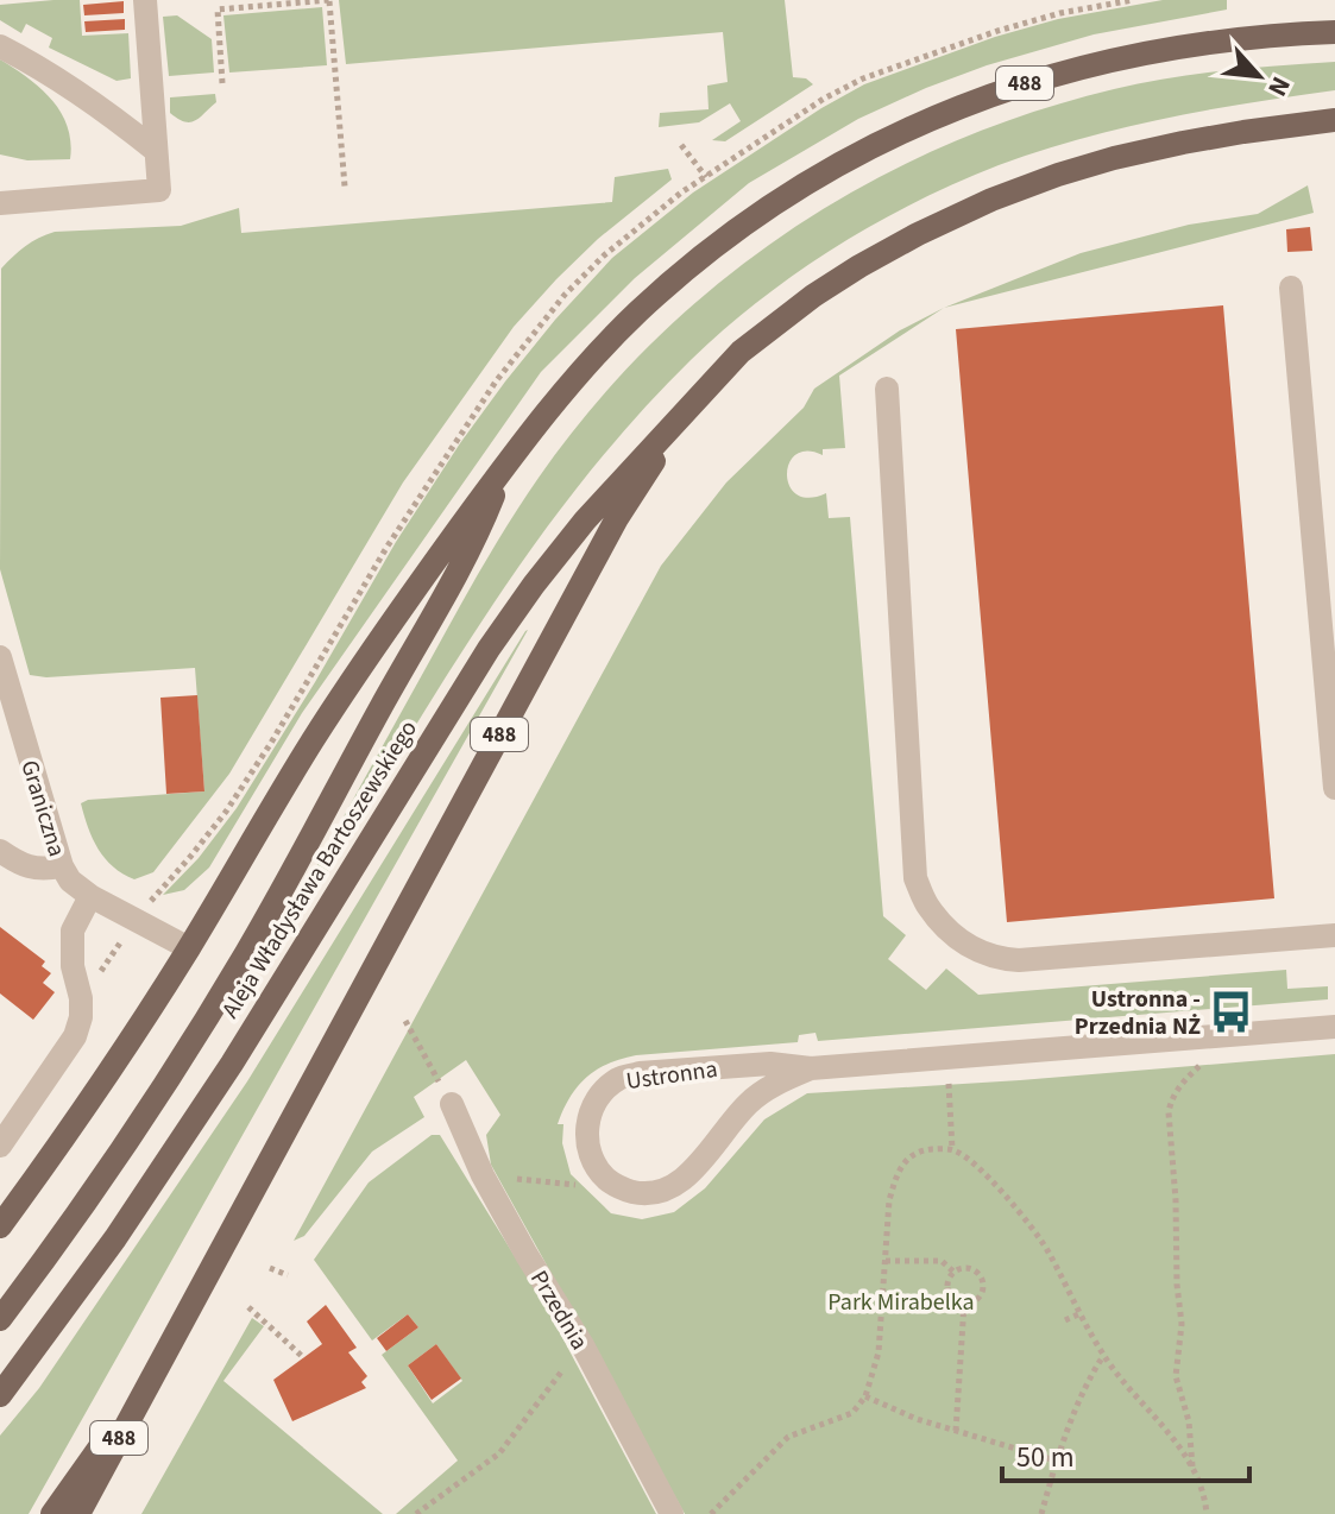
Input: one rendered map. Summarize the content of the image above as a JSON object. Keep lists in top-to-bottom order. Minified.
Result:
{"streets":{"main road":["488","Aleja Władysława Bartoszewskiego"],"street":["Graniczna","Ustronna","Przednia"]},"crossings":[["488","Aleja Władysława Bartoszewskiego"],["Graniczna","Aleja Władysława Bartoszewskiego"]],"parks":["Park Mirabelka"],"places":{"bus stop":["Ustronna - Przednia NŻ"]},"scale_bar":"50 m","north":"bottom right"}
